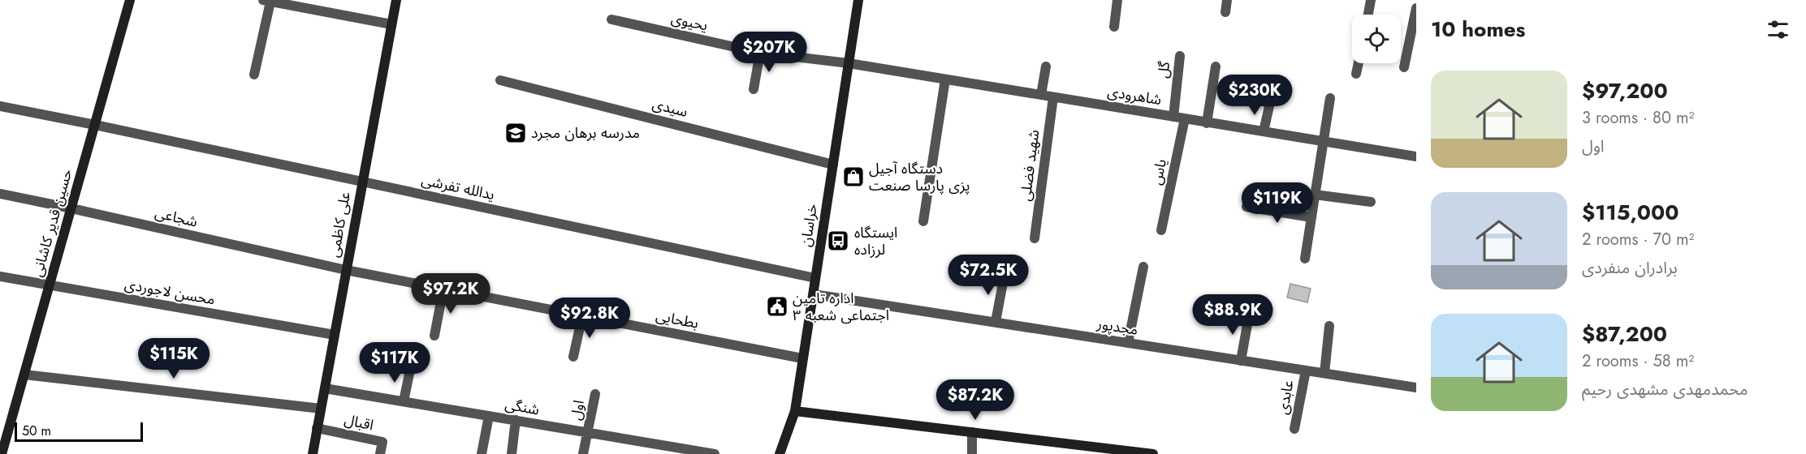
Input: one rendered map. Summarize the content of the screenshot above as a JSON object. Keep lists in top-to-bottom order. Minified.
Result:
{"streets":{"street":["یحیوی","گل","شاهرودی","سیدی","شهید فضلی","یاس","یدالله تفرشی","شجاعی","حسین قدیر کاشانی","علی کاظمی","خراسان","محسن لاجوردی","بطحایی","مجدپور","عابدی","شنگی","اول","اقبال"]},"crossings":[["یحیوی","شاهرودی"],["یحیوی","خراسان"],["گل","شاهرودی"],["شاهرودی","شهید فضلی"],["شاهرودی","یاس"],["شاهرودی","خراسان"],["سیدی","خراسان"],["یدالله تفرشی","حسین قدیر کاشانی"],["یدالله تفرشی","علی کاظمی"],["یدالله تفرشی","خراسان"],["شجاعی","حسین قدیر کاشانی"],["شجاعی","علی کاظمی"],["شجاعی","بطحایی"],["حسین قدیر کاشانی","محسن لاجوردی"],["علی کاظمی","محسن لاجوردی"],["علی کاظمی","بطحایی"],["علی کاظمی","شنگی"],["علی کاظمی","اقبال"],["خراسان","بطحایی"],["خراسان","مجدپور"],["مجدپور","عابدی"],["شنگی","اول"]],"places":{"school or university":["مدرسه برهان مجرد"],"shop":["دستگاه آجیل پزی پارسا صنعت"],"bus stop":["ایستگاه لرزاده"],"public building":["اداره تامین اجتماعی شعبه ۳"]},"scale_bar":"50 m","page":{"heading":"10 homes","price":["$207K","$230K","$119K","$72.5K","$97.2K","$88.9K","$92.8K","$115K","$117K","$87.2K"],"list":[{"name":"$97,200","note":"3 rooms · 80 m² · اول"},{"name":"$115,000","note":"2 rooms · 70 m² · برادران منفردی"},{"name":"$87,200","note":"2 rooms · 58 m² · محمدمهدی مشهدی رحیم"}],"scale":"50 m"}}
